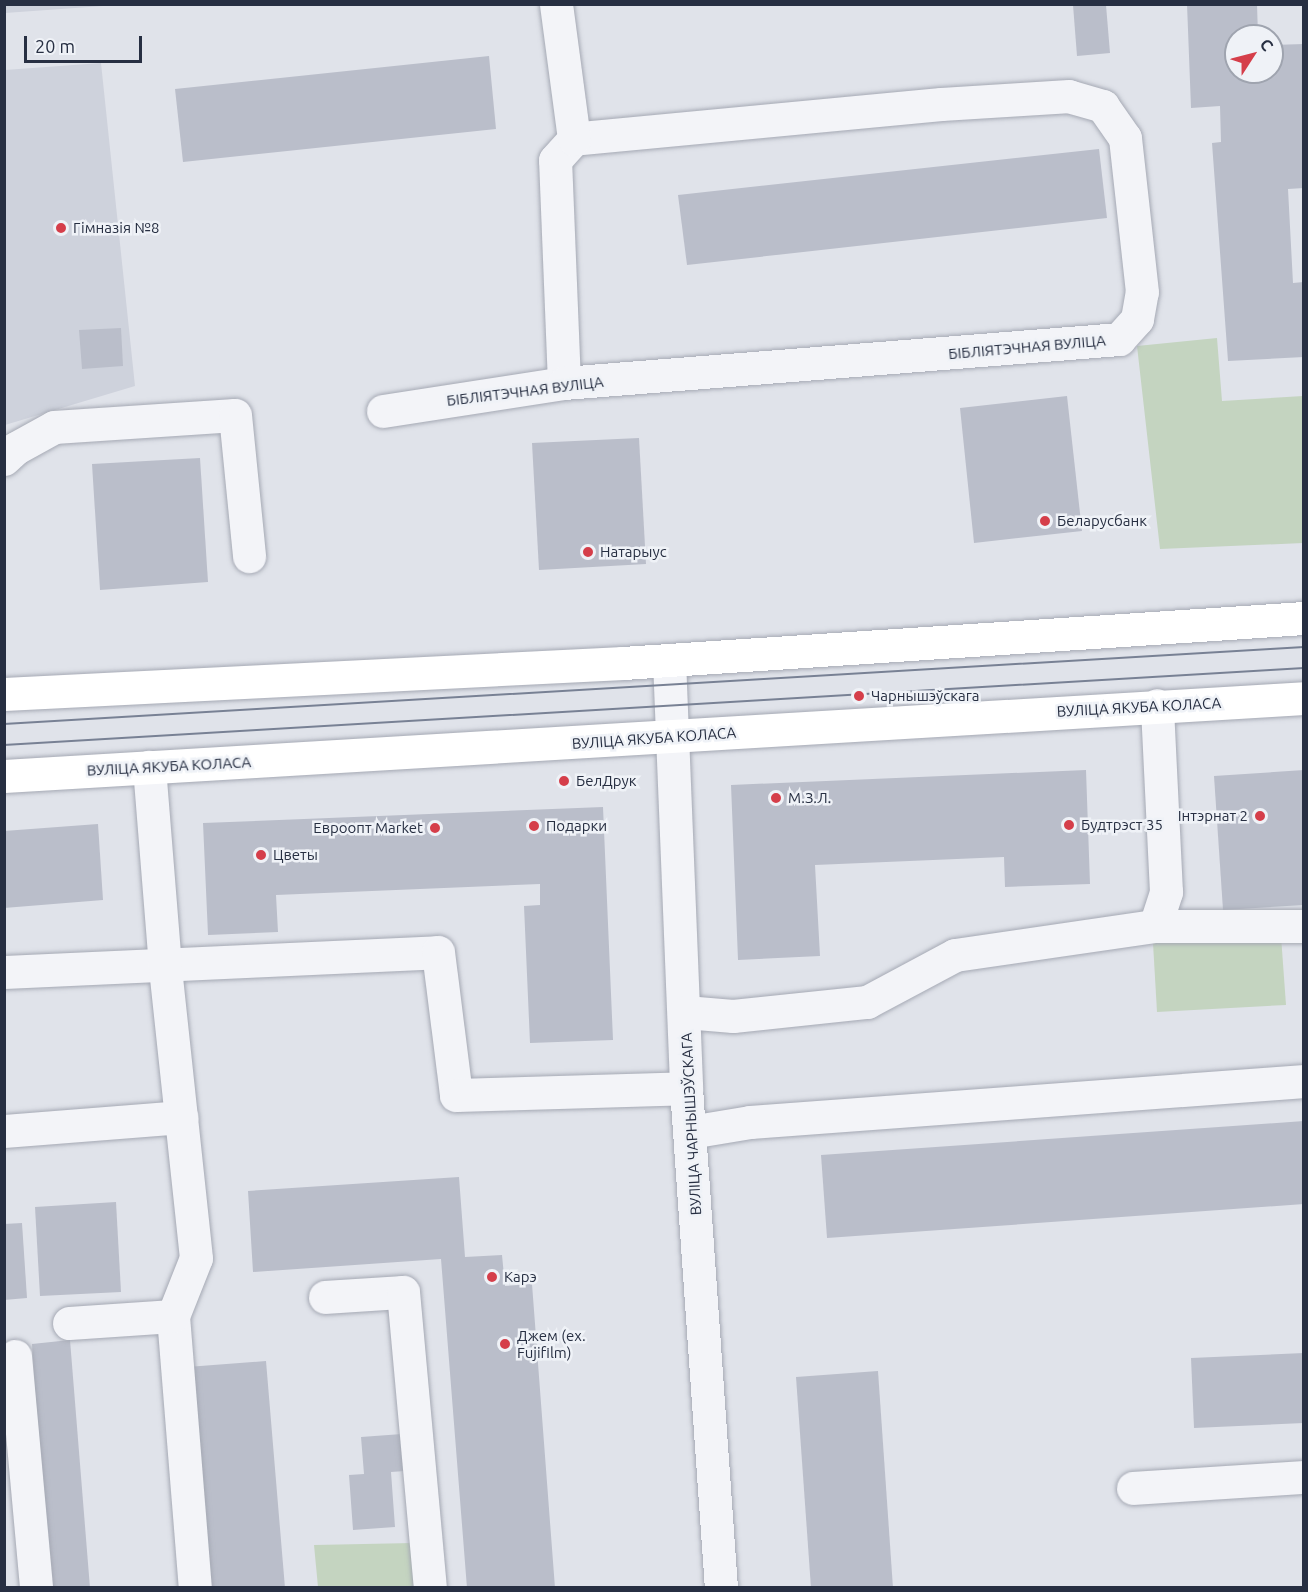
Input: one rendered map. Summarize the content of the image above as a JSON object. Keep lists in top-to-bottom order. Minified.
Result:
{"streets":{"main road":["ВУЛІЦА ЯКУБА КОЛАСА"],"street":["БІБЛІЯТЭЧНАЯ ВУЛІЦА","ВУЛІЦА ЧАРНЫШЭЎСКАГА"]},"crossings":[["ВУЛІЦА ЯКУБА КОЛАСА","ВУЛІЦА ЧАРНЫШЭЎСКАГА"]],"places":["Гімназія №8","Беларусбанк","Натарыус","Чарнышэўскага","БелДрук","М.З.Л.","Інтэрнат 2","Будтрэст 35","Подарки","Евроопт Market","Цветы","Карэ","Джем (ex. Fujifilm)"],"scale_bar":"20 m","north":"top right"}
